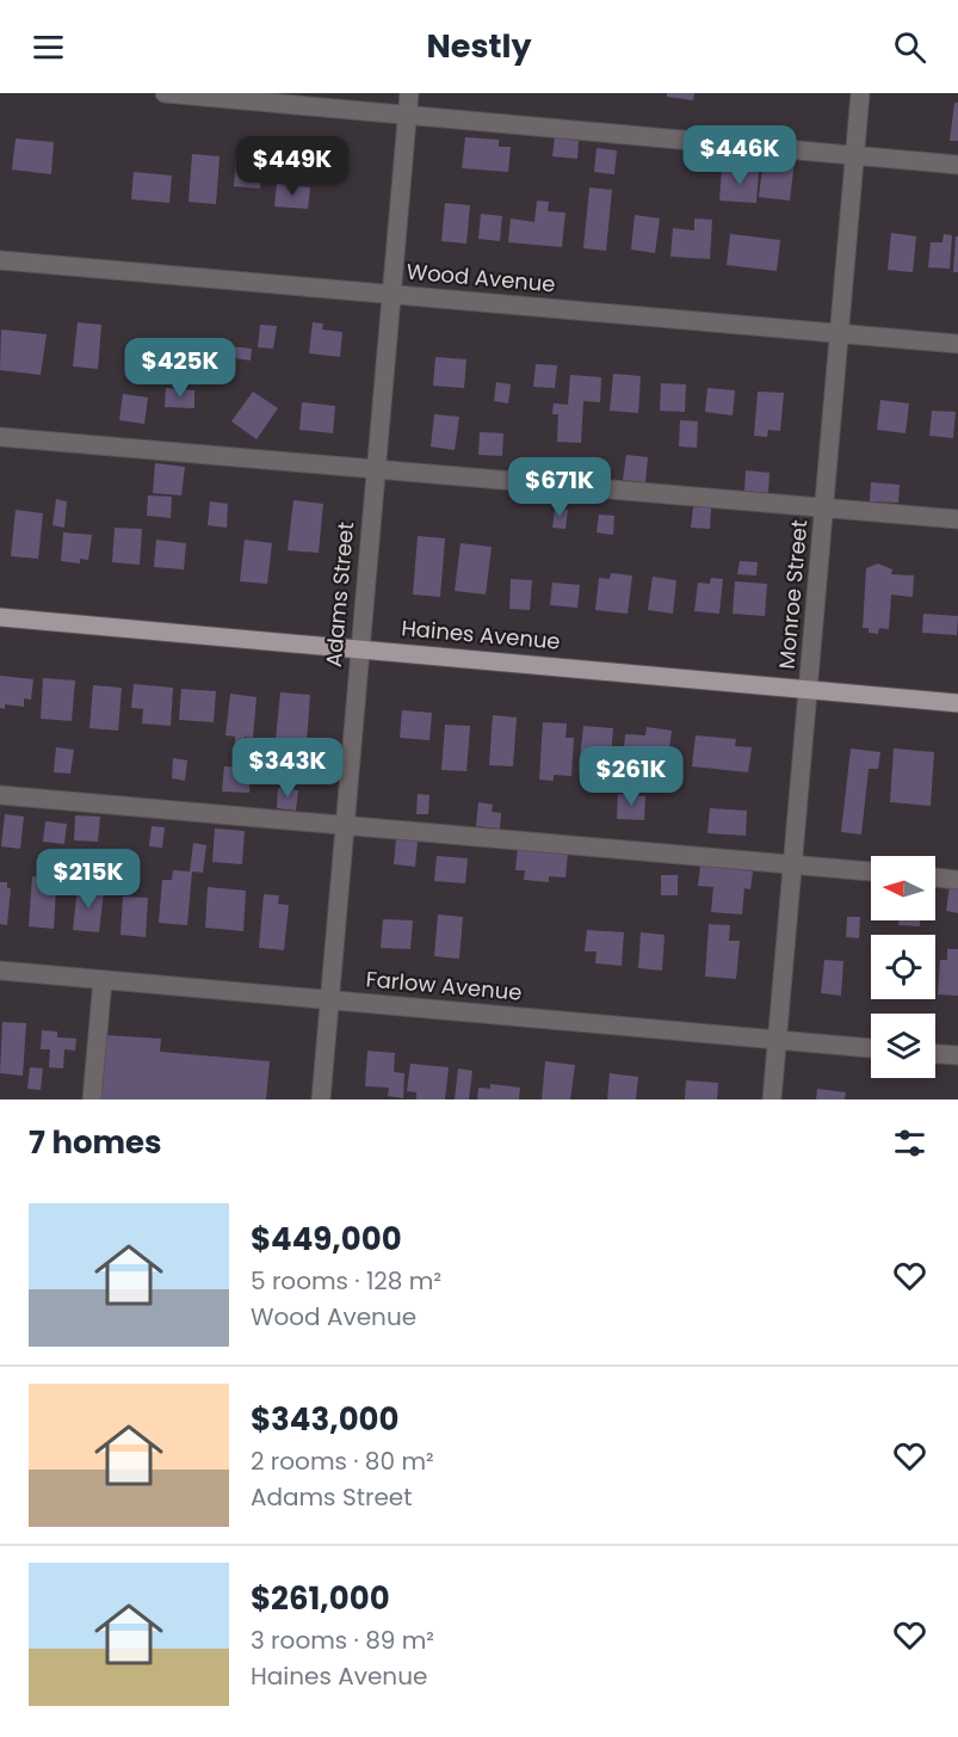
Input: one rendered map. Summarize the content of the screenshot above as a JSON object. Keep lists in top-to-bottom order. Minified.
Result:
{"streets":{"main road":["Haines Avenue"],"street":["Wood Avenue","Adams Street","Monroe Street","Farlow Avenue"]},"crossings":[["Wood Avenue","Adams Street"],["Wood Avenue","Monroe Street"],["Adams Street","Haines Avenue"],["Adams Street","Farlow Avenue"],["Monroe Street","Haines Avenue"],["Monroe Street","Farlow Avenue"]],"north":"left","page":{"header":"Nestly","price":["$446K","$449K","$425K","$671K","$343K","$261K","$215K"],"heading":"7 homes","list":[{"name":"$449,000","note":"5 rooms · 128 m² · Wood Avenue"},{"name":"$343,000","note":"2 rooms · 80 m² · Adams Street"},{"name":"$261,000","note":"3 rooms · 89 m² · Haines Avenue"}]}}
